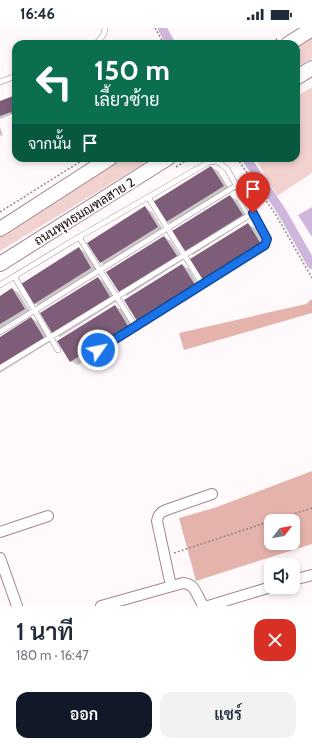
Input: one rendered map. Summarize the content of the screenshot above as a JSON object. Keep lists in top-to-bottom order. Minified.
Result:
{"streets":{"main road":["ถนนพุทธมณฑลสาย 2"]},"north":"top right","page":{"status":"16:46","turn":["150 m","เลี้ยวซ้าย"],"then":"จากนั้น","heading":["1 นาที","180 m · 16:47"],"buttons":["ออก","แชร์"]}}
